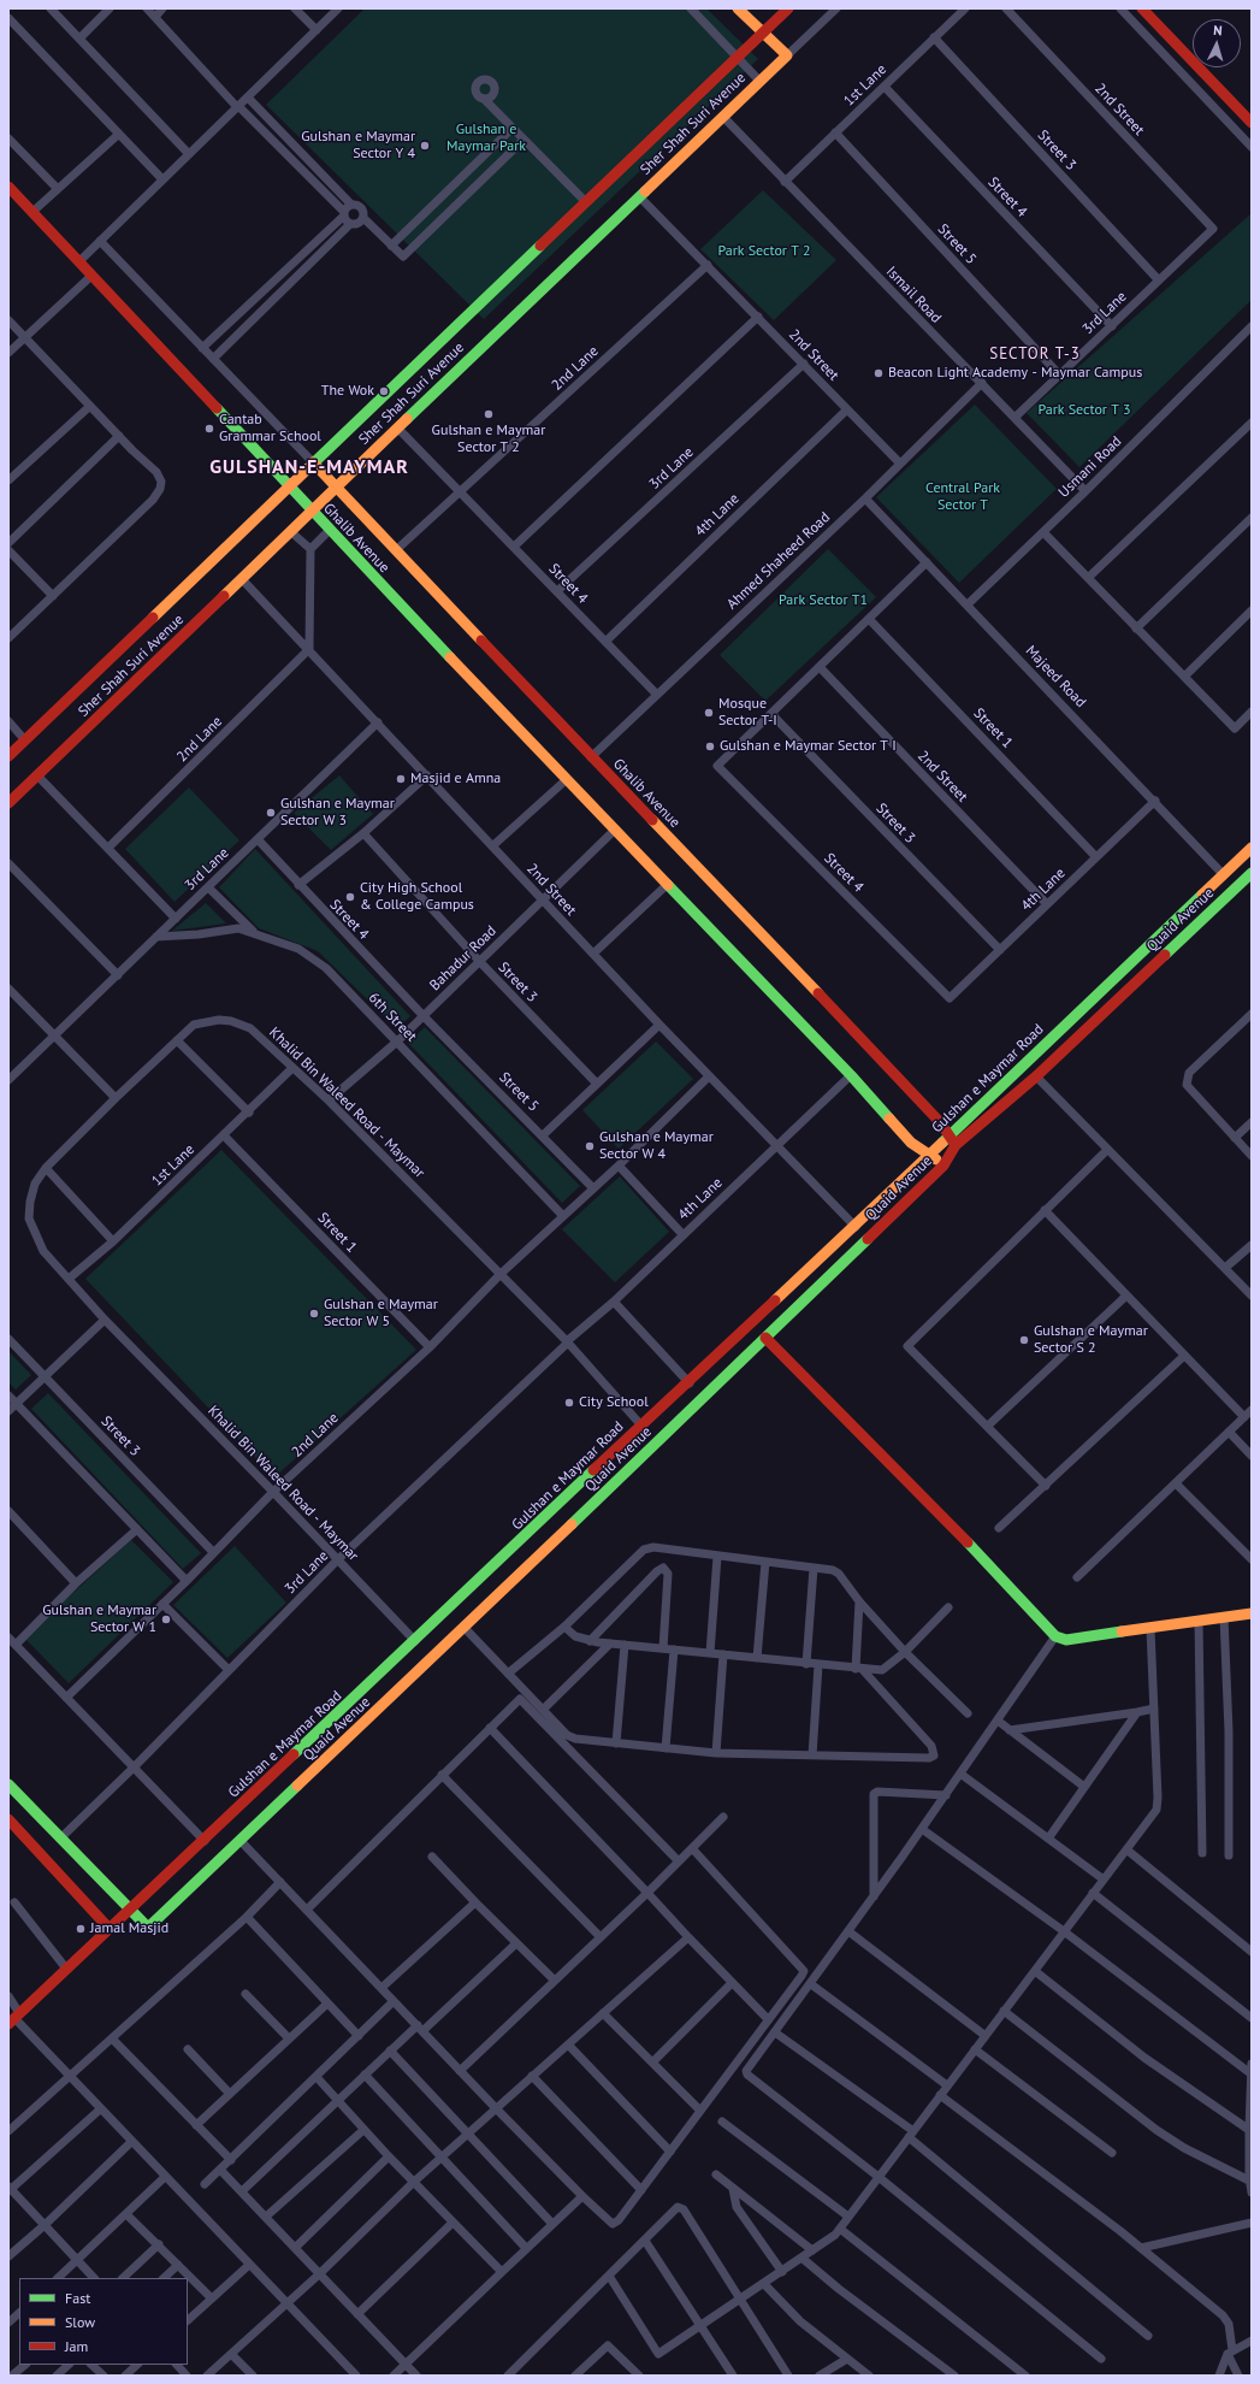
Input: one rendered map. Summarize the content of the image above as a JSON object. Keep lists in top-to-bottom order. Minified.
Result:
{"streets":{"street":["1st Lane","2nd Street","Sher Shah Suri Avenue","Street 3","Street 4","Street 5","Ismail Road","3rd Lane","2nd Lane","Usmani Road","4th Lane","Ghalib Avenue","Ahmed Shaheed Road","Majeed Road","Street 1","Quaid Avenue","Bahadur Road","6th Street","Gulshan e Maymar Road","Khalid Bin Waleed Road - Maymar"]},"crossings":[["1st Lane","Street 3"],["1st Lane","Street 4"],["1st Lane","Street 5"],["1st Lane","Ismail Road"],["1st Lane","Street 1"],["1st Lane","Khalid Bin Waleed Road - Maymar"],["2nd Street","3rd Lane"],["2nd Street","2nd Lane"],["2nd Street","4th Lane"],["2nd Street","Ahmed Shaheed Road"],["2nd Street","Bahadur Road"],["Sher Shah Suri Avenue","Ismail Road"],["Sher Shah Suri Avenue","Ghalib Avenue"],["Street 3","Street 4"],["Street 3","3rd Lane"],["Street 3","2nd Lane"],["Street 3","4th Lane"],["Street 3","Bahadur Road"],["Street 4","Street 5"],["Street 4","3rd Lane"],["Street 4","2nd Lane"],["Street 4","4th Lane"],["Street 4","Ahmed Shaheed Road"],["Street 4","Bahadur Road"],["Street 5","3rd Lane"],["Street 5","Bahadur Road"],["Ismail Road","3rd Lane"],["Ismail Road","Usmani Road"],["Ismail Road","Ahmed Shaheed Road"],["3rd Lane","4th Lane"],["3rd Lane","Quaid Avenue"],["3rd Lane","6th Street"],["3rd Lane","Khalid Bin Waleed Road - Maymar"],["2nd Lane","Street 1"],["2nd Lane","6th Street"],["2nd Lane","Khalid Bin Waleed Road - Maymar"],["Usmani Road","Majeed Road"],["4th Lane","Ghalib Avenue"],["4th Lane","Majeed Road"],["4th Lane","Street 1"],["4th Lane","Khalid Bin Waleed Road - Maymar"],["Ghalib Avenue","Ahmed Shaheed Road"],["Ghalib Avenue","Quaid Avenue"],["Ghalib Avenue","Bahadur Road"],["Ghalib Avenue","Gulshan e Maymar Road"],["Ahmed Shaheed Road","Majeed Road"],["Majeed Road","Gulshan e Maymar Road"],["Quaid Avenue","Gulshan e Maymar Road"],["Bahadur Road","6th Street"],["Bahadur Road","Khalid Bin Waleed Road - Maymar"],["Gulshan e Maymar Road","Khalid Bin Waleed Road - Maymar"]],"districts":["SECTOR T-3","GULSHAN-E-MAYMAR"],"parks":["Gulshan e Maymar Park","Park Sector T 2","Park Sector T 3","Central Park Sector T","Park Sector T1"],"places":["Gulshan e Maymar Sector Y 4","Beacon Light Academy - Maymar Campus","The Wok","Gulshan e Maymar Sector T 2","Cantab Grammar School","Mosque Sector T-I","Gulshan e Maymar Sector T I","Masjid e Amna","Gulshan e Maymar Sector W 3","City High School & College Campus","Gulshan e Maymar Sector W 4","Gulshan e Maymar Sector W 5","Gulshan e Maymar Sector S 2","City School","Gulshan e Maymar Sector W 1","Jamal Masjid"],"legend":["Fast","Slow","Jam"],"north":"top"}
